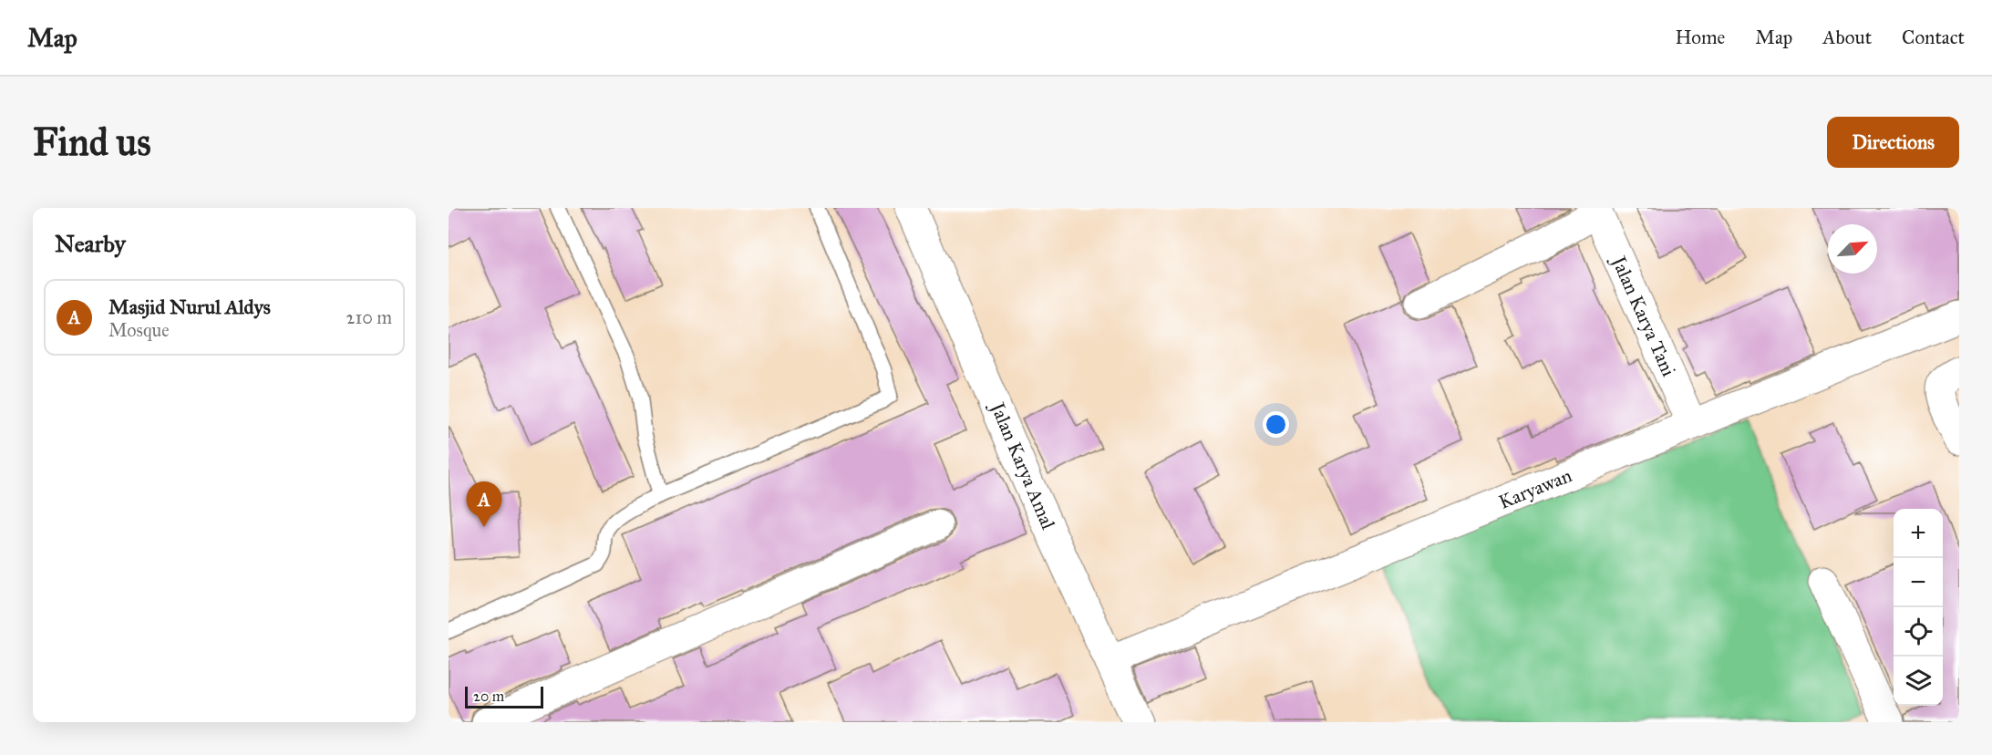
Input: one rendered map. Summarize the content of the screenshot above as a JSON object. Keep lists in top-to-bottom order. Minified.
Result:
{"streets":{"street":["Jalan Karya Tani","Jalan Karya Amal","Karyawan"]},"crossings":[["Jalan Karya Tani","Karyawan"],["Jalan Karya Amal","Karyawan"]],"scale_bar":"20 m","north":"top right","page":{"header":"Map","nav":["Home","Map","About","Contact"],"buttons":"Directions","title":"Find us","heading":"Nearby","list":[{"mark":"A","name":"Masjid Nurul Aldys","note":"Mosque","value":"210 m"}],"pins":"A","map_buttons":["+","−"],"scale":"20 m"}}
